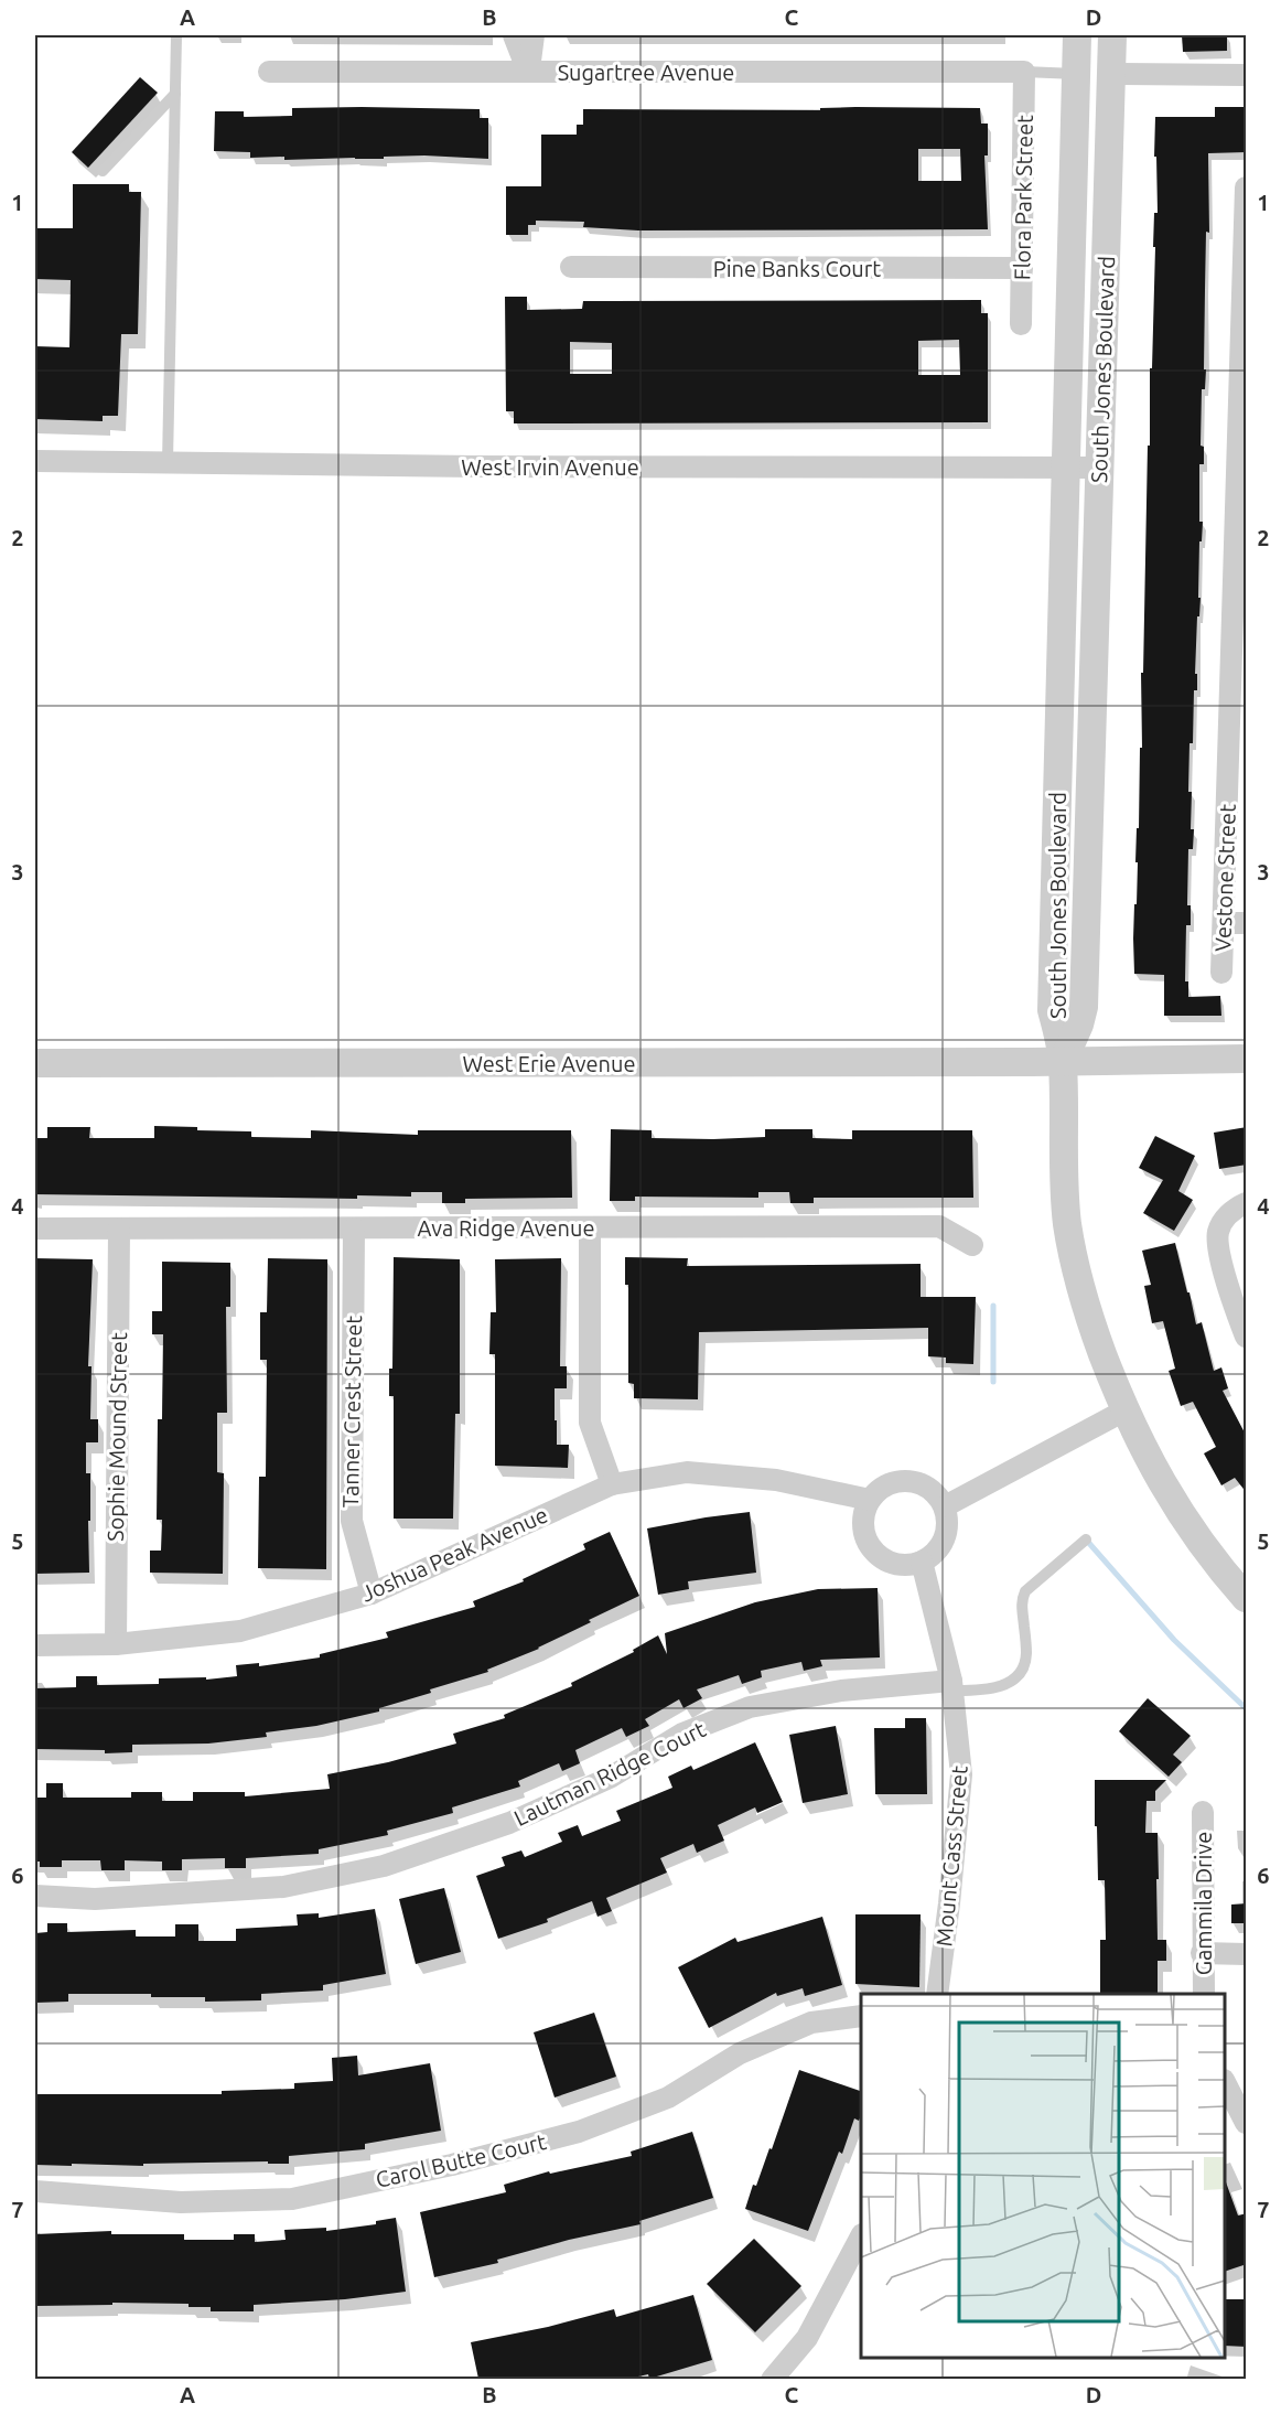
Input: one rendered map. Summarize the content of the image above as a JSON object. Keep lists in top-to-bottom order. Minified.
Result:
{"streets":{"street":["Sugartree Avenue","Flora Park Street","Pine Banks Court","South Jones Boulevard","West Irvin Avenue","Vestone Street","West Erie Avenue","Ava Ridge Avenue","Tanner Crest Street","Sophie Mound Street","Joshua Peak Avenue","Lautman Ridge Court","Mount Cass Street","Gammila Drive","Carol Butte Court"]},"crossings":[["Sugartree Avenue","Flora Park Street"],["Flora Park Street","Pine Banks Court"],["South Jones Boulevard","West Irvin Avenue"],["South Jones Boulevard","West Erie Avenue"],["Ava Ridge Avenue","Tanner Crest Street"],["Ava Ridge Avenue","Sophie Mound Street"],["Tanner Crest Street","Joshua Peak Avenue"],["Sophie Mound Street","Joshua Peak Avenue"],["Joshua Peak Avenue","Mount Cass Street"],["Lautman Ridge Court","Mount Cass Street"]],"grid":{"columns":["A","B","C","D"],"rows":["1","2","3","4","5","6","7"]}}
